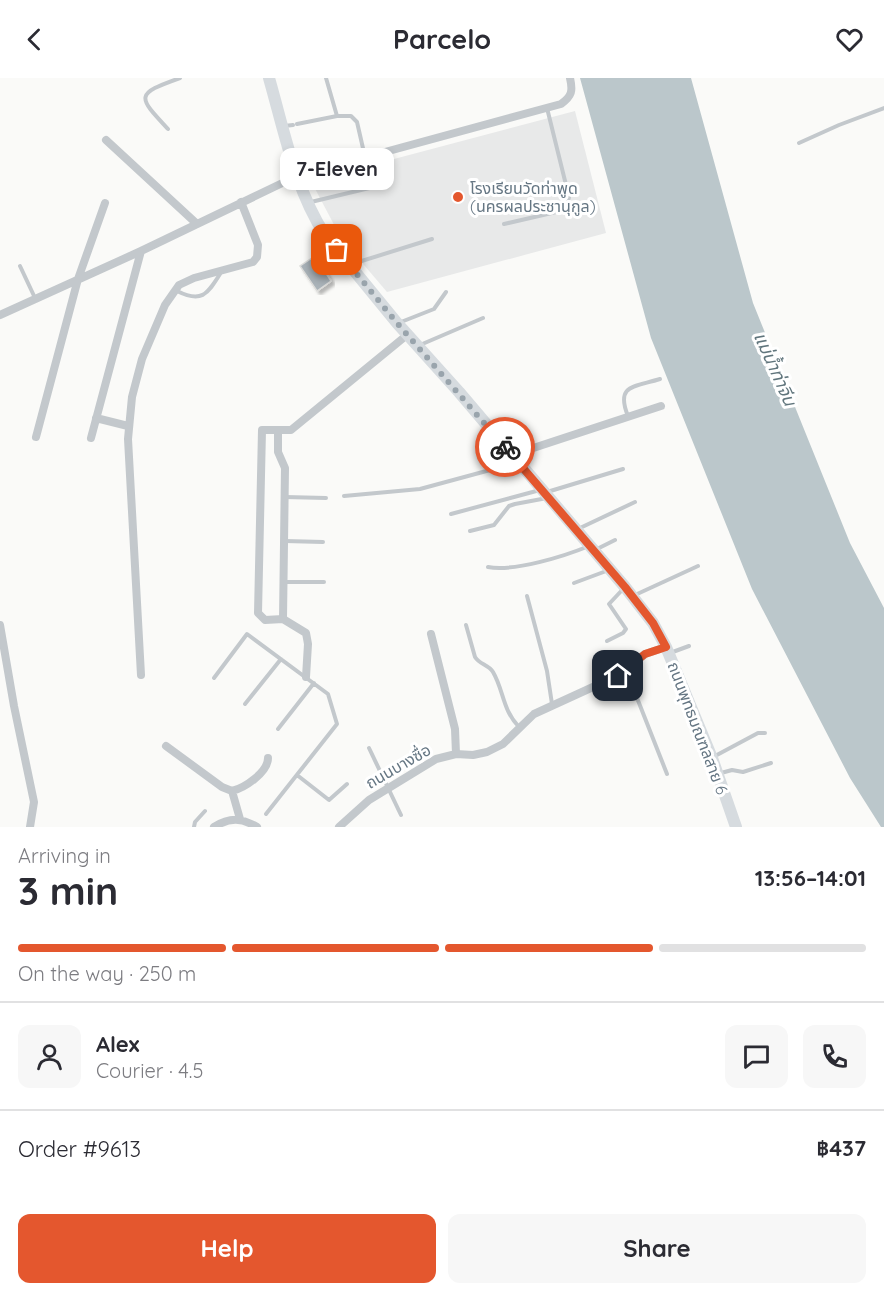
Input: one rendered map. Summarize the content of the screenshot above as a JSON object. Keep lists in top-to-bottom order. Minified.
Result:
{"streets":{"main road":["ถนนพุทธมณฑลสาย 6"],"street":["ถนนบางซื่อ"]},"crossings":[["ถนนพุทธมณฑลสาย 6","ถนนบางซื่อ"]],"water":["แม่น้ำท่าจีน"],"places":["โรงเรียนวัดท่าพูด (นครผลประชานุกูล)","7-Eleven"],"page":{"header":"Parcelo","bubble":"7-Eleven","heading":["3 min","Arriving in","13:56–14:01"],"panel":["Alex","Courier · 4.5","Order #9613","฿437"],"bar":"On the way · 250 m","buttons":["Help","Share"]}}
